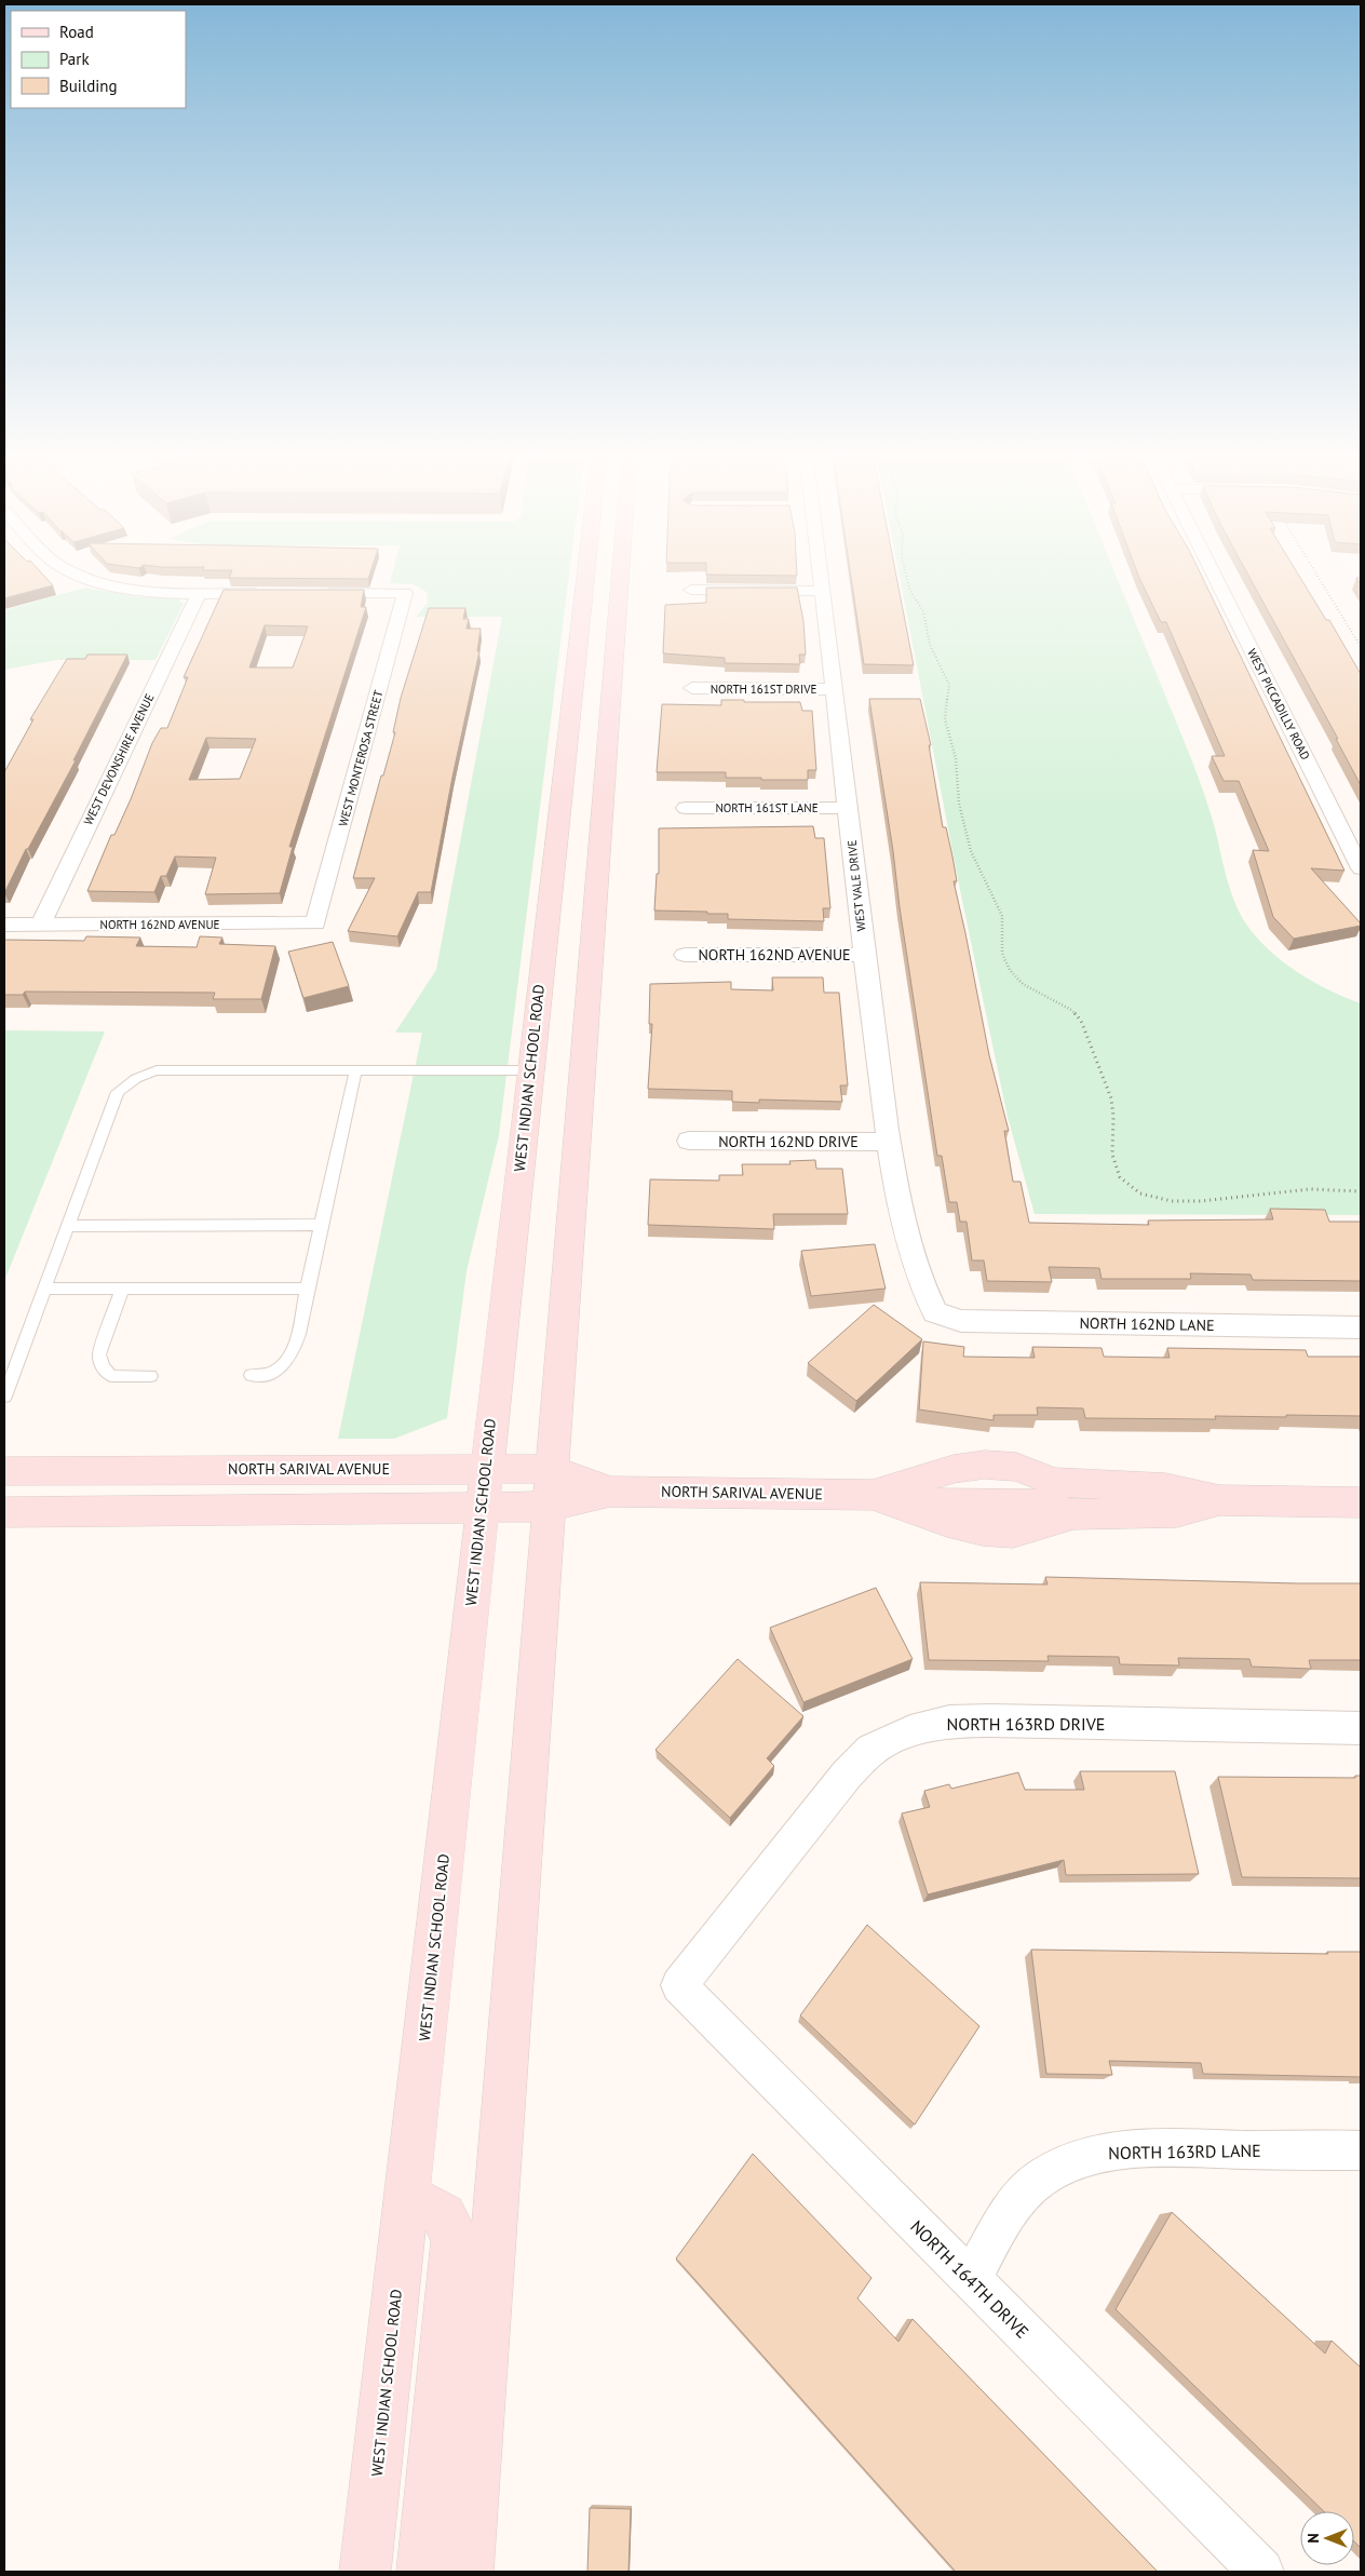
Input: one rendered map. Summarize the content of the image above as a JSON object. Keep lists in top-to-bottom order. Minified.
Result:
{"streets":{"main road":["WEST INDIAN SCHOOL ROAD","NORTH SARIVAL AVENUE"],"street":["NORTH 161ST DRIVE","WEST PICCADILLY ROAD","WEST MONTEROSA STREET","WEST DEVONSHIRE AVENUE","NORTH 161ST LANE","WEST VALE DRIVE","NORTH 162ND AVENUE","NORTH 162ND DRIVE","NORTH 162ND LANE","NORTH 163RD DRIVE","NORTH 163RD LANE","NORTH 164TH DRIVE"]},"crossings":[["NORTH 161ST DRIVE","WEST VALE DRIVE"],["WEST MONTEROSA STREET","NORTH 162ND AVENUE"],["WEST DEVONSHIRE AVENUE","NORTH 162ND AVENUE"],["NORTH 161ST LANE","WEST VALE DRIVE"],["WEST VALE DRIVE","NORTH 162ND AVENUE"],["WEST VALE DRIVE","NORTH 162ND DRIVE"],["WEST VALE DRIVE","NORTH 162ND LANE"],["WEST INDIAN SCHOOL ROAD","NORTH SARIVAL AVENUE"],["NORTH 163RD DRIVE","NORTH 164TH DRIVE"],["NORTH 163RD LANE","NORTH 164TH DRIVE"]],"legend":["Road","Park","Building"],"north":"left"}
